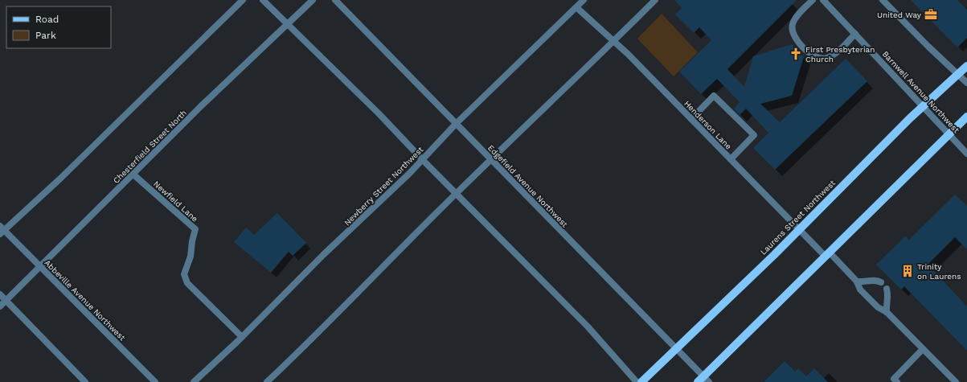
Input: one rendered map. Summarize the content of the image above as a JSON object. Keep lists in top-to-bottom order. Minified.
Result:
{"streets":{"main road":["Laurens Street Northwest"],"street":["Barnwell Avenue Northwest","Henderson Lane","Chesterfield Street North","Newberry Street Northwest","Edgefield Avenue Northwest","Newfield Lane","Abbeville Avenue Northwest"]},"crossings":[["Barnwell Avenue Northwest","Laurens Street Northwest"],["Henderson Lane","Newberry Street Northwest"],["Henderson Lane","Laurens Street Northwest"],["Chesterfield Street North","Newfield Lane"],["Chesterfield Street North","Abbeville Avenue Northwest"],["Newberry Street Northwest","Edgefield Avenue Northwest"],["Newberry Street Northwest","Newfield Lane"],["Edgefield Avenue Northwest","Laurens Street Northwest"]],"places":{"office":["United Way"],"church":["First Presbyterian Church"],"building":["Trinity on Laurens"]},"legend":["Road","Park"]}
